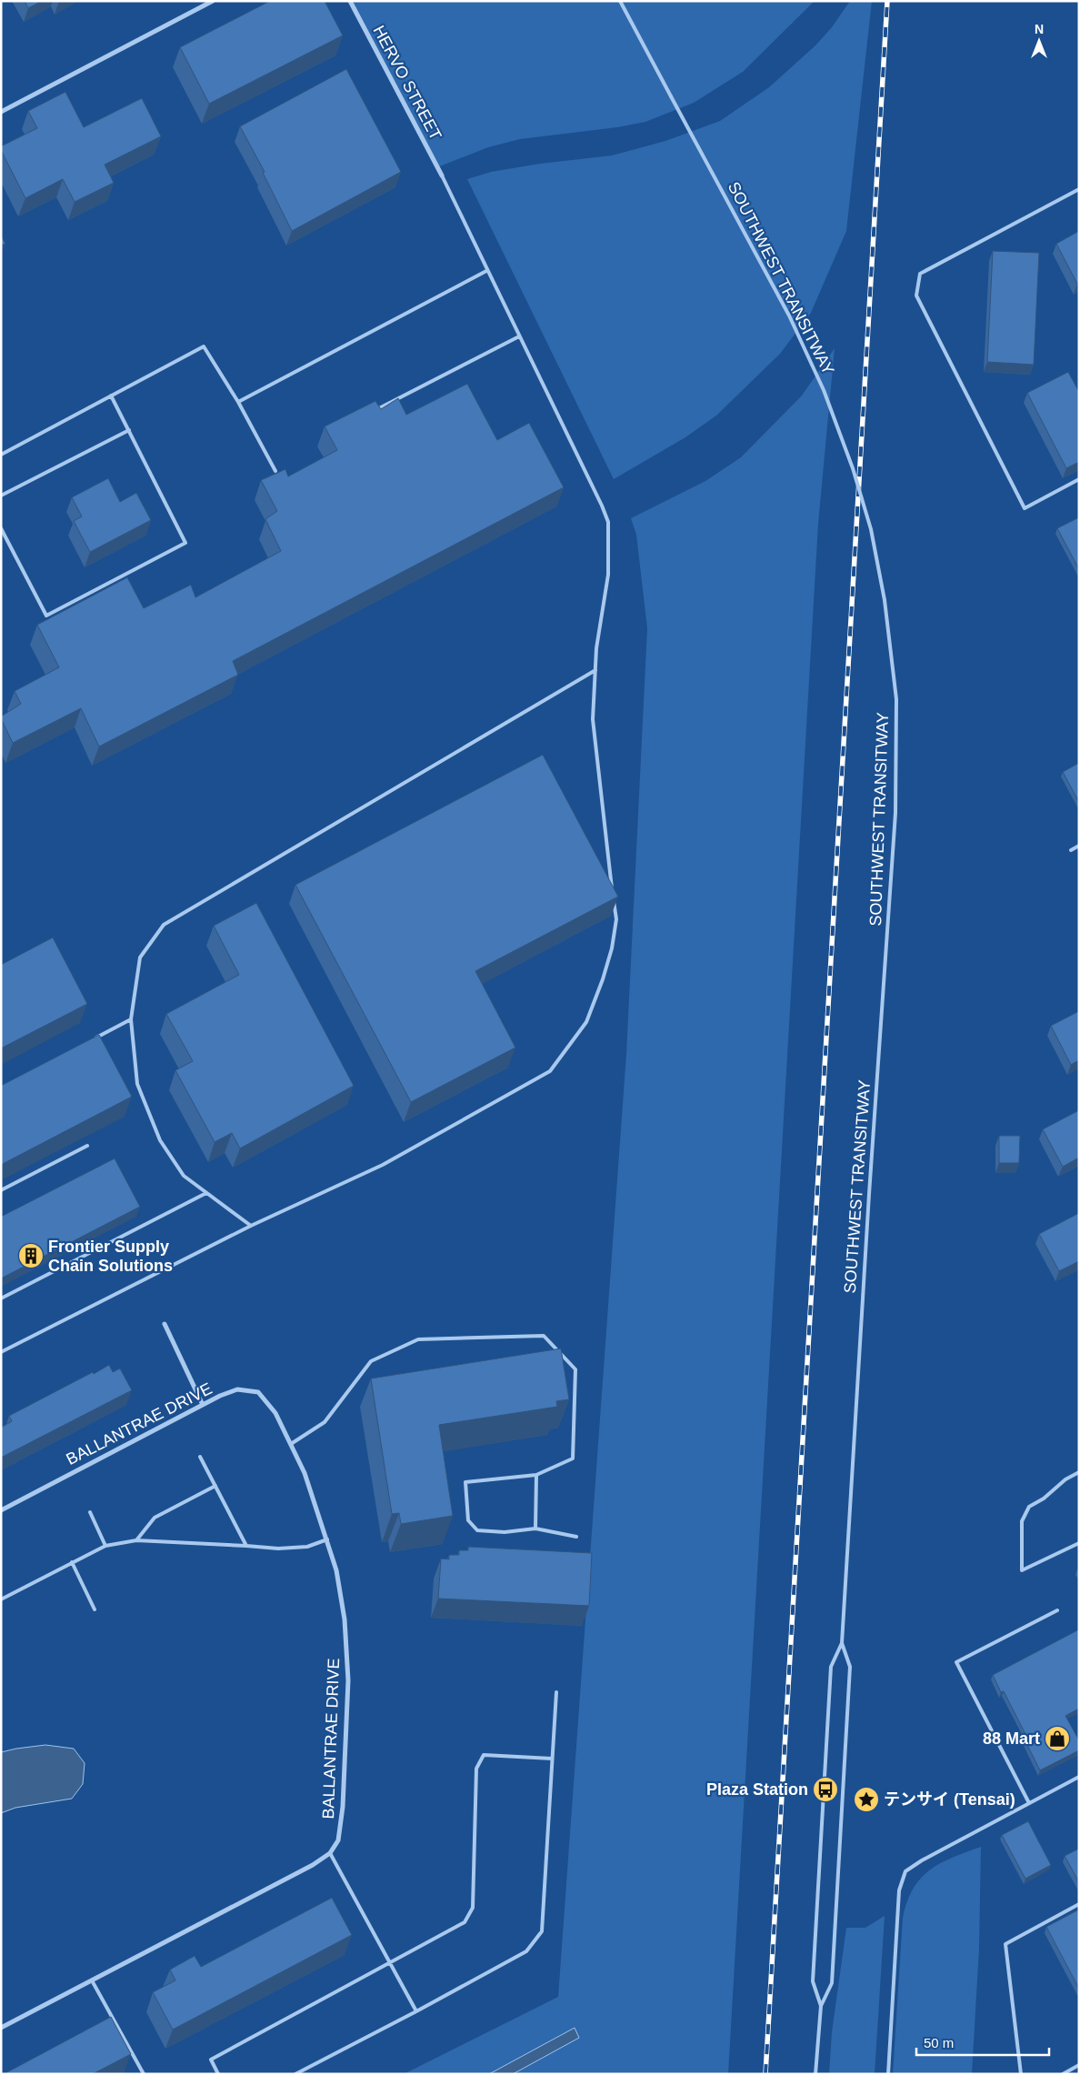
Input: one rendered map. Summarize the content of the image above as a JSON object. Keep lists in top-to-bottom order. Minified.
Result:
{"streets":{"street":["HERVO STREET","BALLANTRAE DRIVE"],"lane":["SOUTHWEST TRANSITWAY"]},"places":{"building":["Frontier Supply Chain Solutions"],"shop":["88 Mart"],"bus stop":["Plaza Station"],"place":["テンサイ (Tensai)"]},"scale_bar":"50 m","north":"top"}
